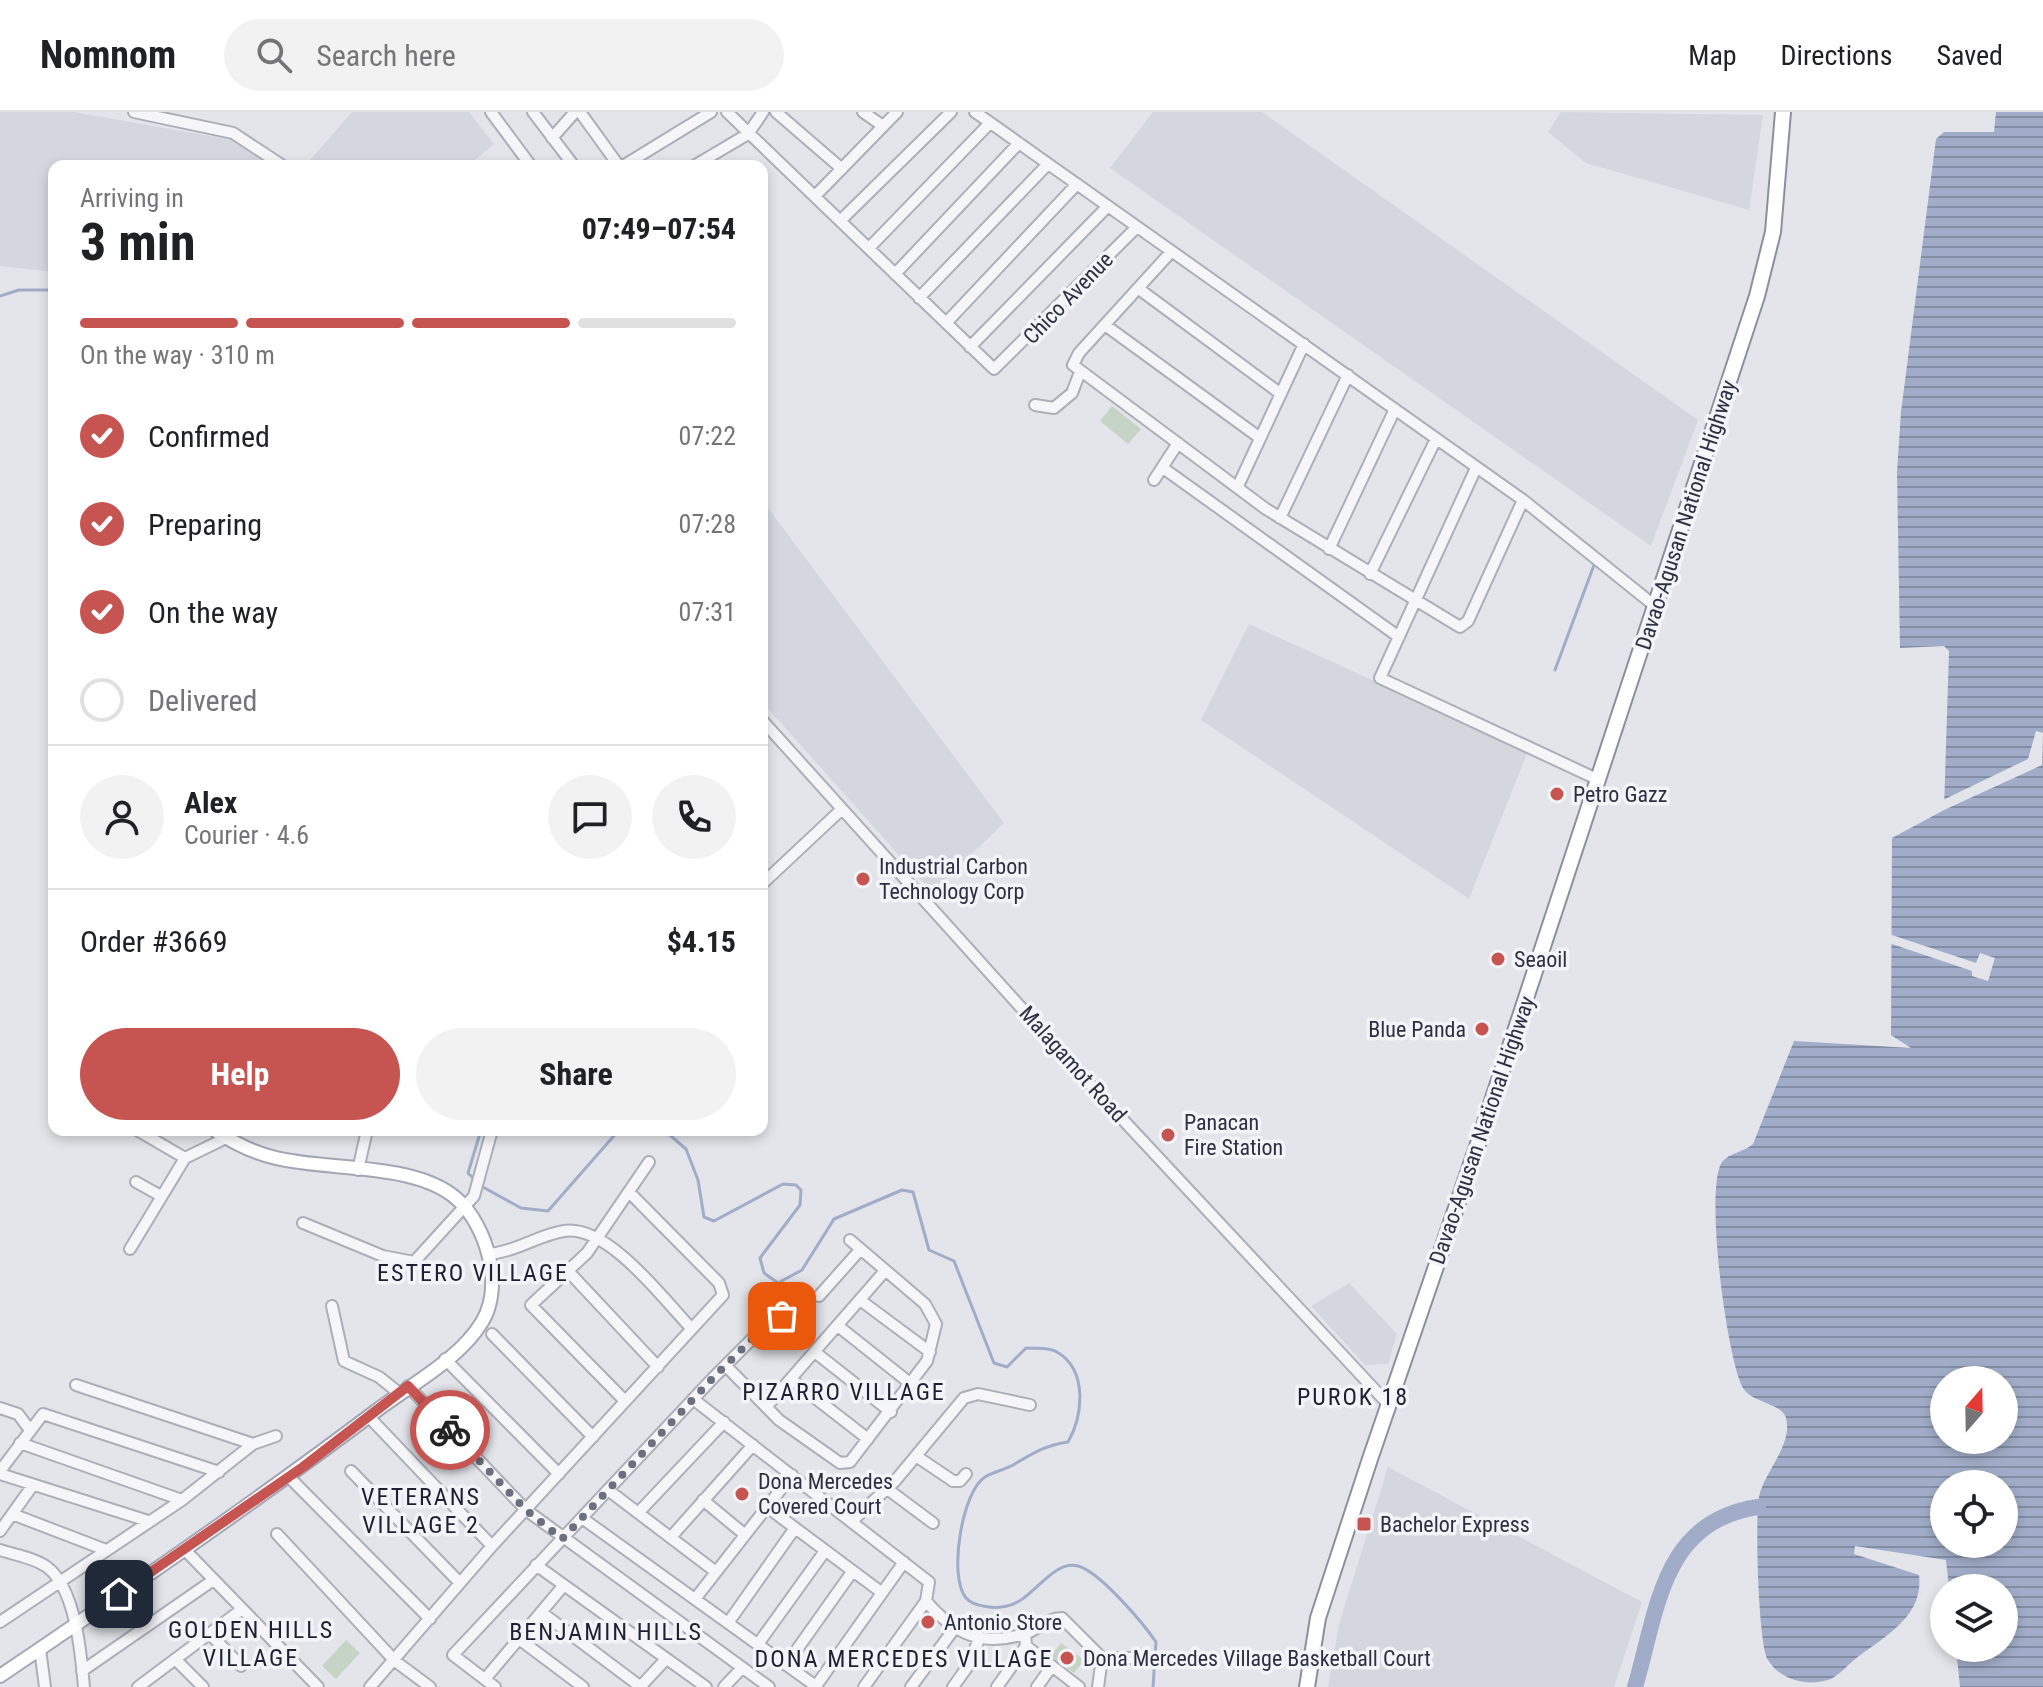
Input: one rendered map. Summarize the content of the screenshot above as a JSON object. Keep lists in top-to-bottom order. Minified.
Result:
{"streets":{"highway":["Davao-Agusan National Highway"],"street":["Chico Avenue","Malagamot Road"]},"crossings":[["Davao-Agusan National Highway","Malagamot Road"]],"districts":["ESTERO VILLAGE","PIZARRO VILLAGE","PUROK 18","VETERANS VILLAGE 2","GOLDEN HILLS VILLAGE","BENJAMIN HILLS","DONA MERCEDES VILLAGE"],"places":{"other":["Petro Gazz","Industrial Carbon Technology Corp","Seaoil","Blue Panda","Panacan Fire Station","Dona Mercedes Covered Court","Antonio Store","Dona Mercedes Village Basketball Court"],"transit":["Bachelor Express"]},"north":"top","page":{"header":"Nomnom","search":"Search here","nav":["Map","Directions","Saved"],"heading":["3 min","Arriving in","07:49–07:54"],"panel":["Alex","Courier · 4.6","Order #3669","$4.15"],"bar":"On the way · 310 m","list":[["Confirmed","07:22"],["Preparing","07:28"],["On the way","07:31"],"Delivered"],"buttons":["Help","Share"]}}
